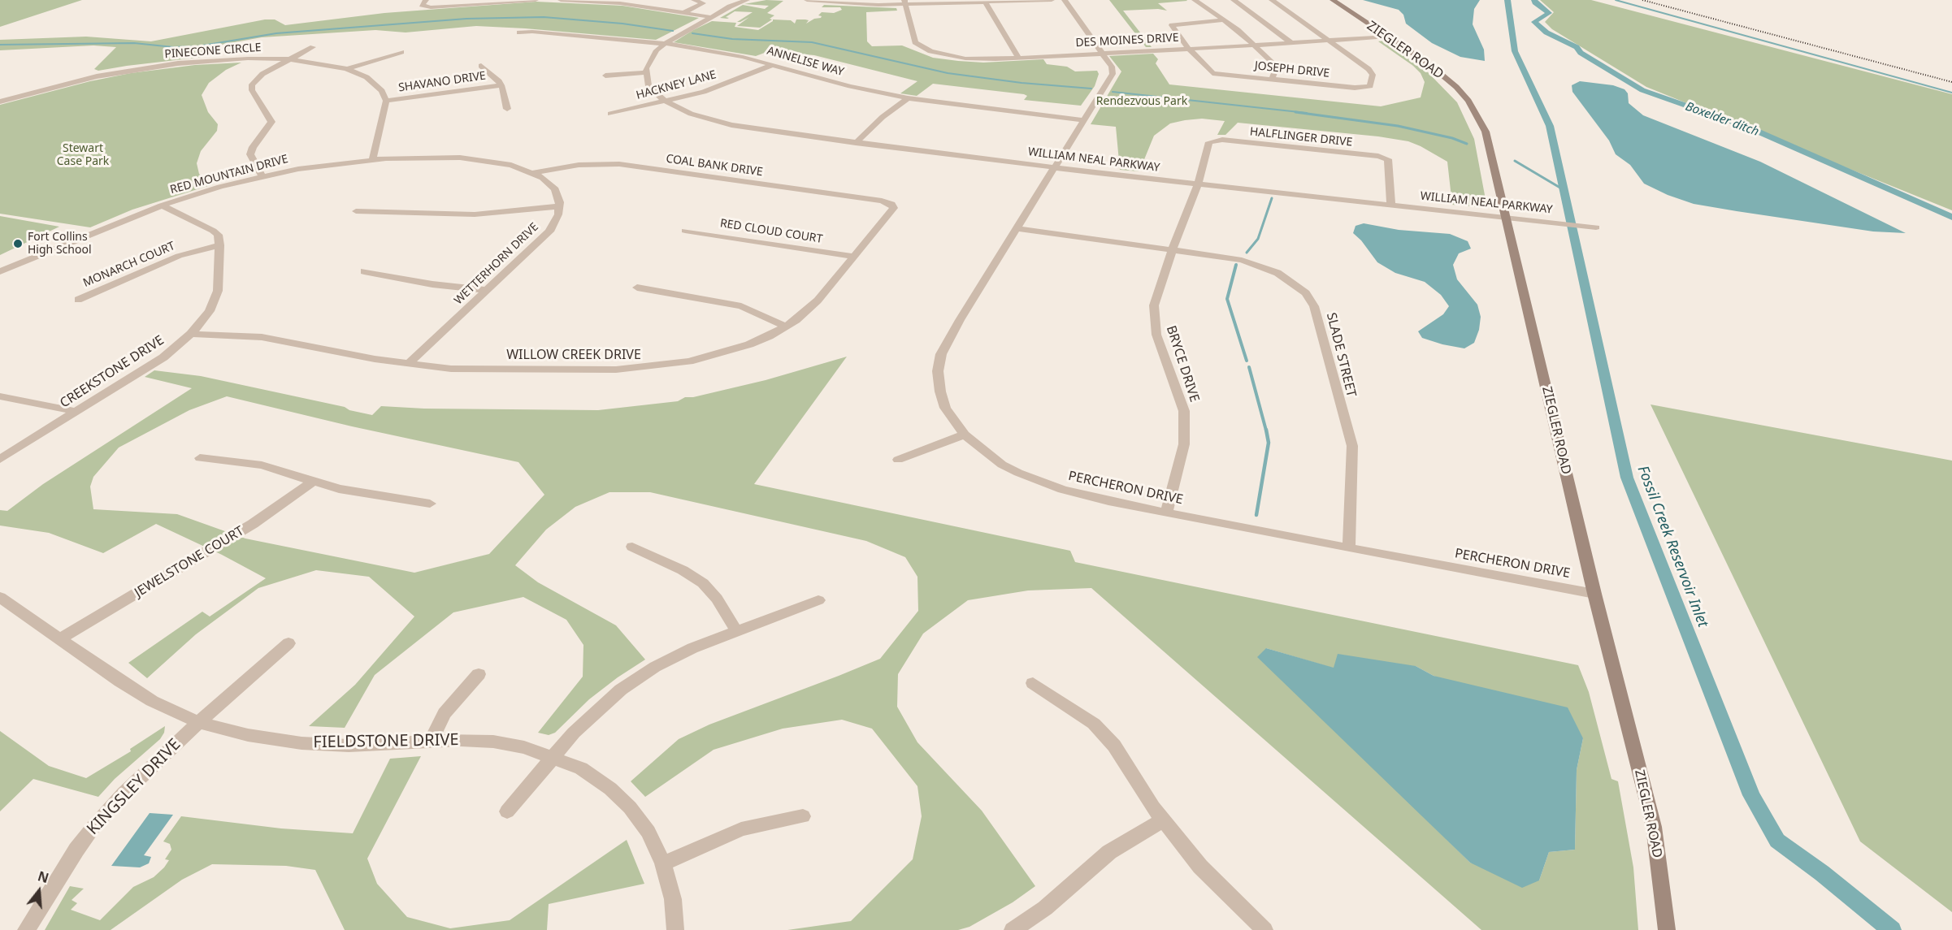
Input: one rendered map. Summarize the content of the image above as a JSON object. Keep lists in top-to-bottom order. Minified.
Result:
{"streets":{"main road":["ZIEGLER ROAD"],"street":["DES MOINES DRIVE","PINECONE CIRCLE","ANNELISE WAY","JOSEPH DRIVE","SHAVANO DRIVE","HACKNEY LANE","HALFLINGER DRIVE","WILLIAM NEAL PARKWAY","COAL BANK DRIVE","RED MOUNTAIN DRIVE","RED CLOUD COURT","WETTERHORN DRIVE","MONARCH COURT","WILLOW CREEK DRIVE","SLADE STREET","BRYCE DRIVE","CREEKSTONE DRIVE","PERCHERON DRIVE","JEWELSTONE COURT","FIELDSTONE DRIVE","KINGSLEY DRIVE"]},"crossings":[["DES MOINES DRIVE","ZIEGLER ROAD"],["DES MOINES DRIVE","JOSEPH DRIVE"],["DES MOINES DRIVE","PERCHERON DRIVE"],["ZIEGLER ROAD","WILLIAM NEAL PARKWAY"],["ZIEGLER ROAD","PERCHERON DRIVE"],["PINECONE CIRCLE","SHAVANO DRIVE"],["ANNELISE WAY","HACKNEY LANE"],["ANNELISE WAY","PERCHERON DRIVE"],["HACKNEY LANE","WILLIAM NEAL PARKWAY"],["HALFLINGER DRIVE","WILLIAM NEAL PARKWAY"],["HALFLINGER DRIVE","BRYCE DRIVE"],["WILLIAM NEAL PARKWAY","BRYCE DRIVE"],["WILLIAM NEAL PARKWAY","PERCHERON DRIVE"],["COAL BANK DRIVE","RED MOUNTAIN DRIVE"],["COAL BANK DRIVE","WILLOW CREEK DRIVE"],["RED CLOUD COURT","WILLOW CREEK DRIVE"],["WETTERHORN DRIVE","WILLOW CREEK DRIVE"],["MONARCH COURT","CREEKSTONE DRIVE"],["WILLOW CREEK DRIVE","CREEKSTONE DRIVE"],["SLADE STREET","BRYCE DRIVE"],["SLADE STREET","PERCHERON DRIVE"],["BRYCE DRIVE","PERCHERON DRIVE"],["JEWELSTONE COURT","FIELDSTONE DRIVE"],["FIELDSTONE DRIVE","KINGSLEY DRIVE"]],"water":["Boxelder ditch","Fossil Creek Reservoir Inlet"],"parks":["Rendezvous Park","Stewart Case Park"],"places":["Fort Collins High School"],"north":"top"}
